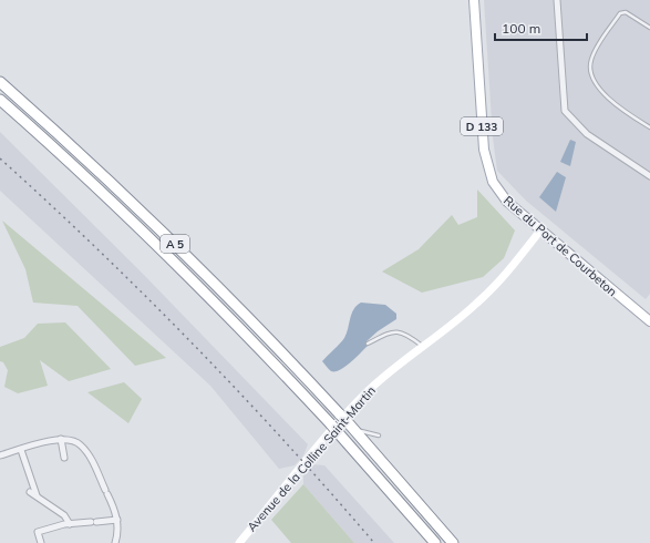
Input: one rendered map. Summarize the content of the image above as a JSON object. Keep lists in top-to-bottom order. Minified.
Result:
{"streets":{"highway":["A 5"],"main road":["D 133","Rue du Port de Courbeton"],"street":["Avenue de la Colline Saint-Martin"]},"crossings":[["Rue du Port de Courbeton","Avenue de la Colline Saint-Martin"]],"scale_bar":"100 m"}
